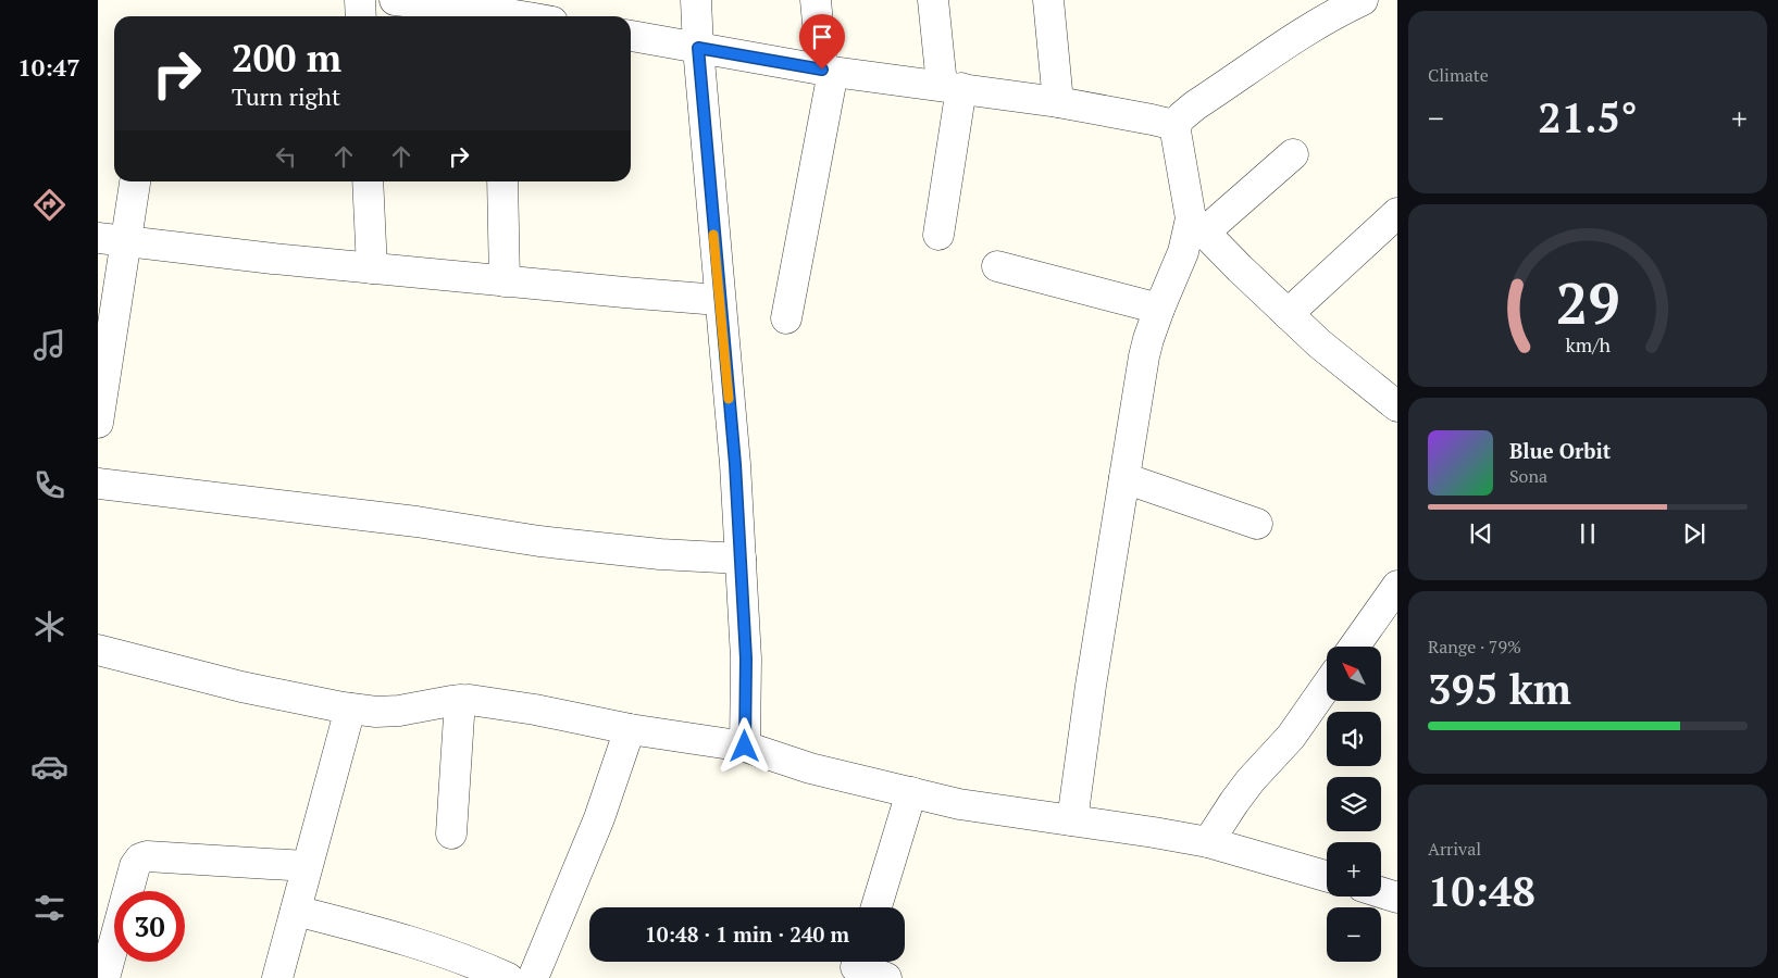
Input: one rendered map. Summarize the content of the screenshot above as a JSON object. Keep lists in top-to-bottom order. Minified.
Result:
{"north":"top left","page":{"tabs":"10:47","tile":["Climate",["Range · 79%","395 km"],["Arrival","10:48"]],"turn":["200 m","Turn right"],"heat":["−","21.5°","+"],"song":["Blue Orbit","Sona"],"map_buttons":["+","−"],"limit":"30","trip":"10:48 · 1 min · 240 m","gauge":["29","km/h"]}}
